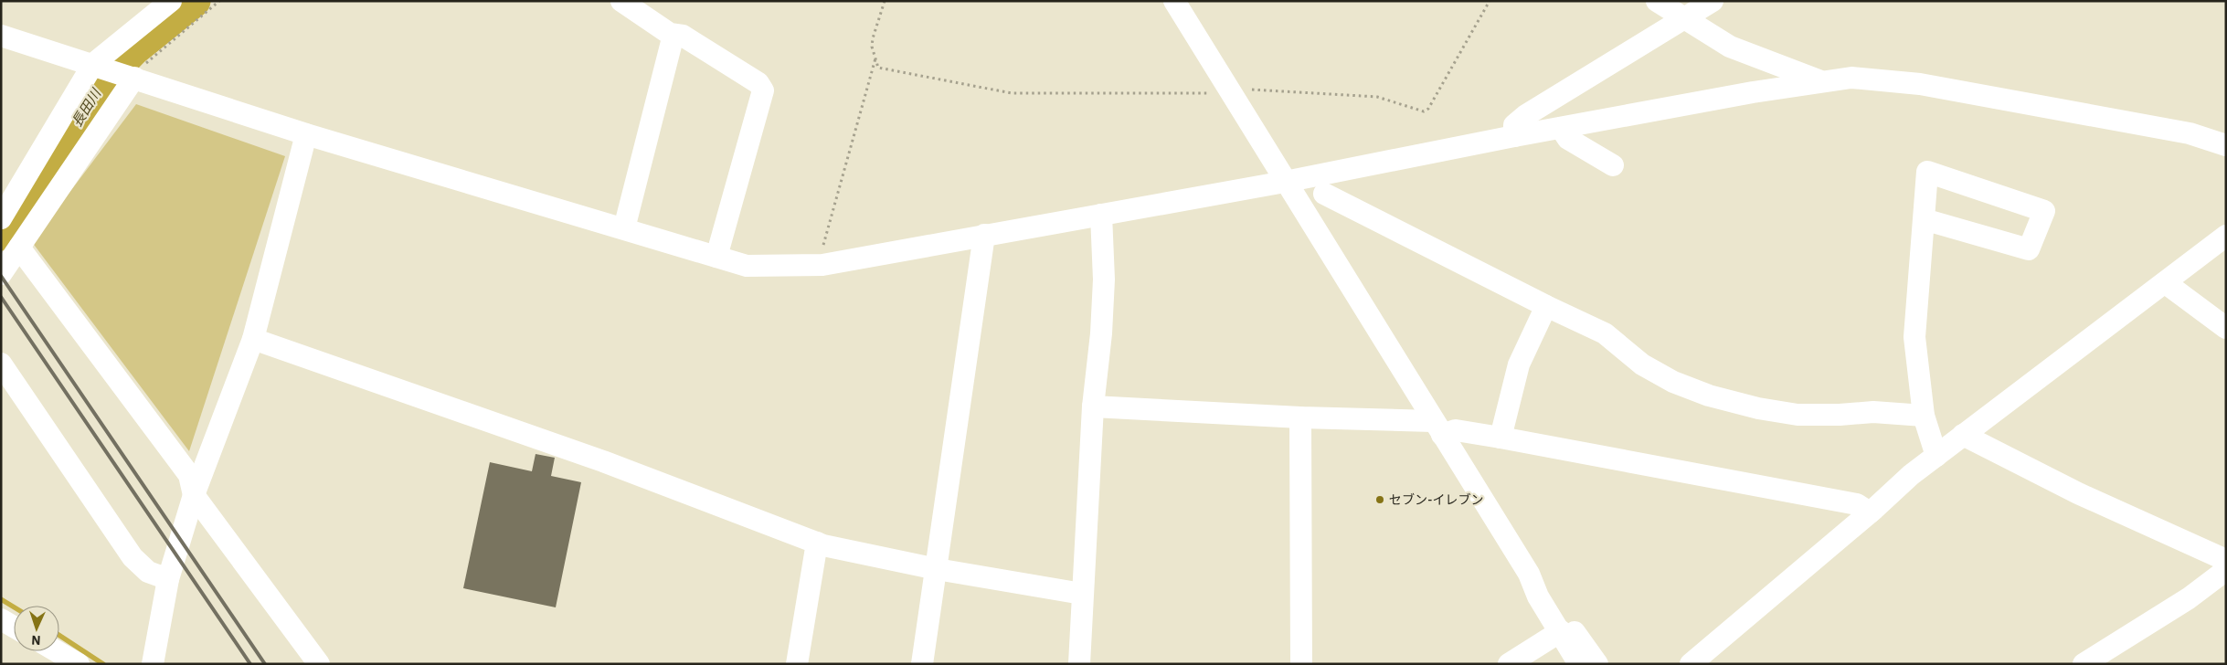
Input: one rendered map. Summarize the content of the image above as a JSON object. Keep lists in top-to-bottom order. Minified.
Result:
{"water":["長田川"],"places":["セブン-イレブン"],"north":"bottom"}
